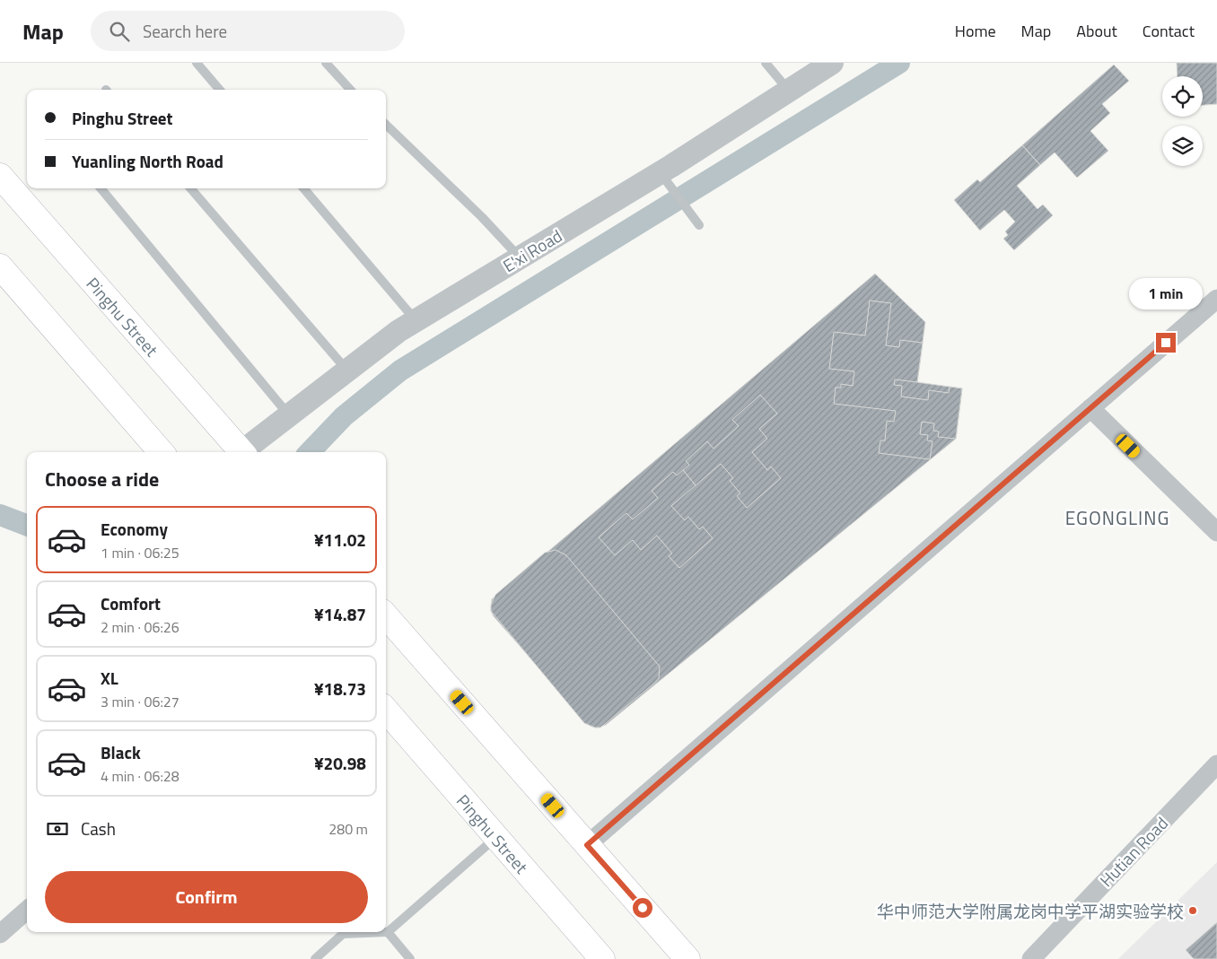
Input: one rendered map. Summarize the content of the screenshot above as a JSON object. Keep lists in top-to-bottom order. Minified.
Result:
{"streets":{"main road":["Pinghu Street"],"street":["E'xi Road","Hutian Road"]},"districts":["EGONGLING"],"places":["华中师范大学附属龙岗中学平湖实验学校"],"page":{"header":"Map","search":"Search here","nav":["Home","Map","About","Contact"],"banner":["Pinghu Street","Yuanling North Road"],"bubble":"1 min","heading":"Choose a ride","list":[{"name":"Economy","note":"1 min · 06:25","value":"¥11.02"},{"name":"Comfort","note":"2 min · 06:26","value":"¥14.87"},{"name":"XL","note":"3 min · 06:27","value":"¥18.73"},{"name":"Black","note":"4 min · 06:28","value":"¥20.98"}],"pay":["Cash","280 m"],"buttons":"Confirm"}}
